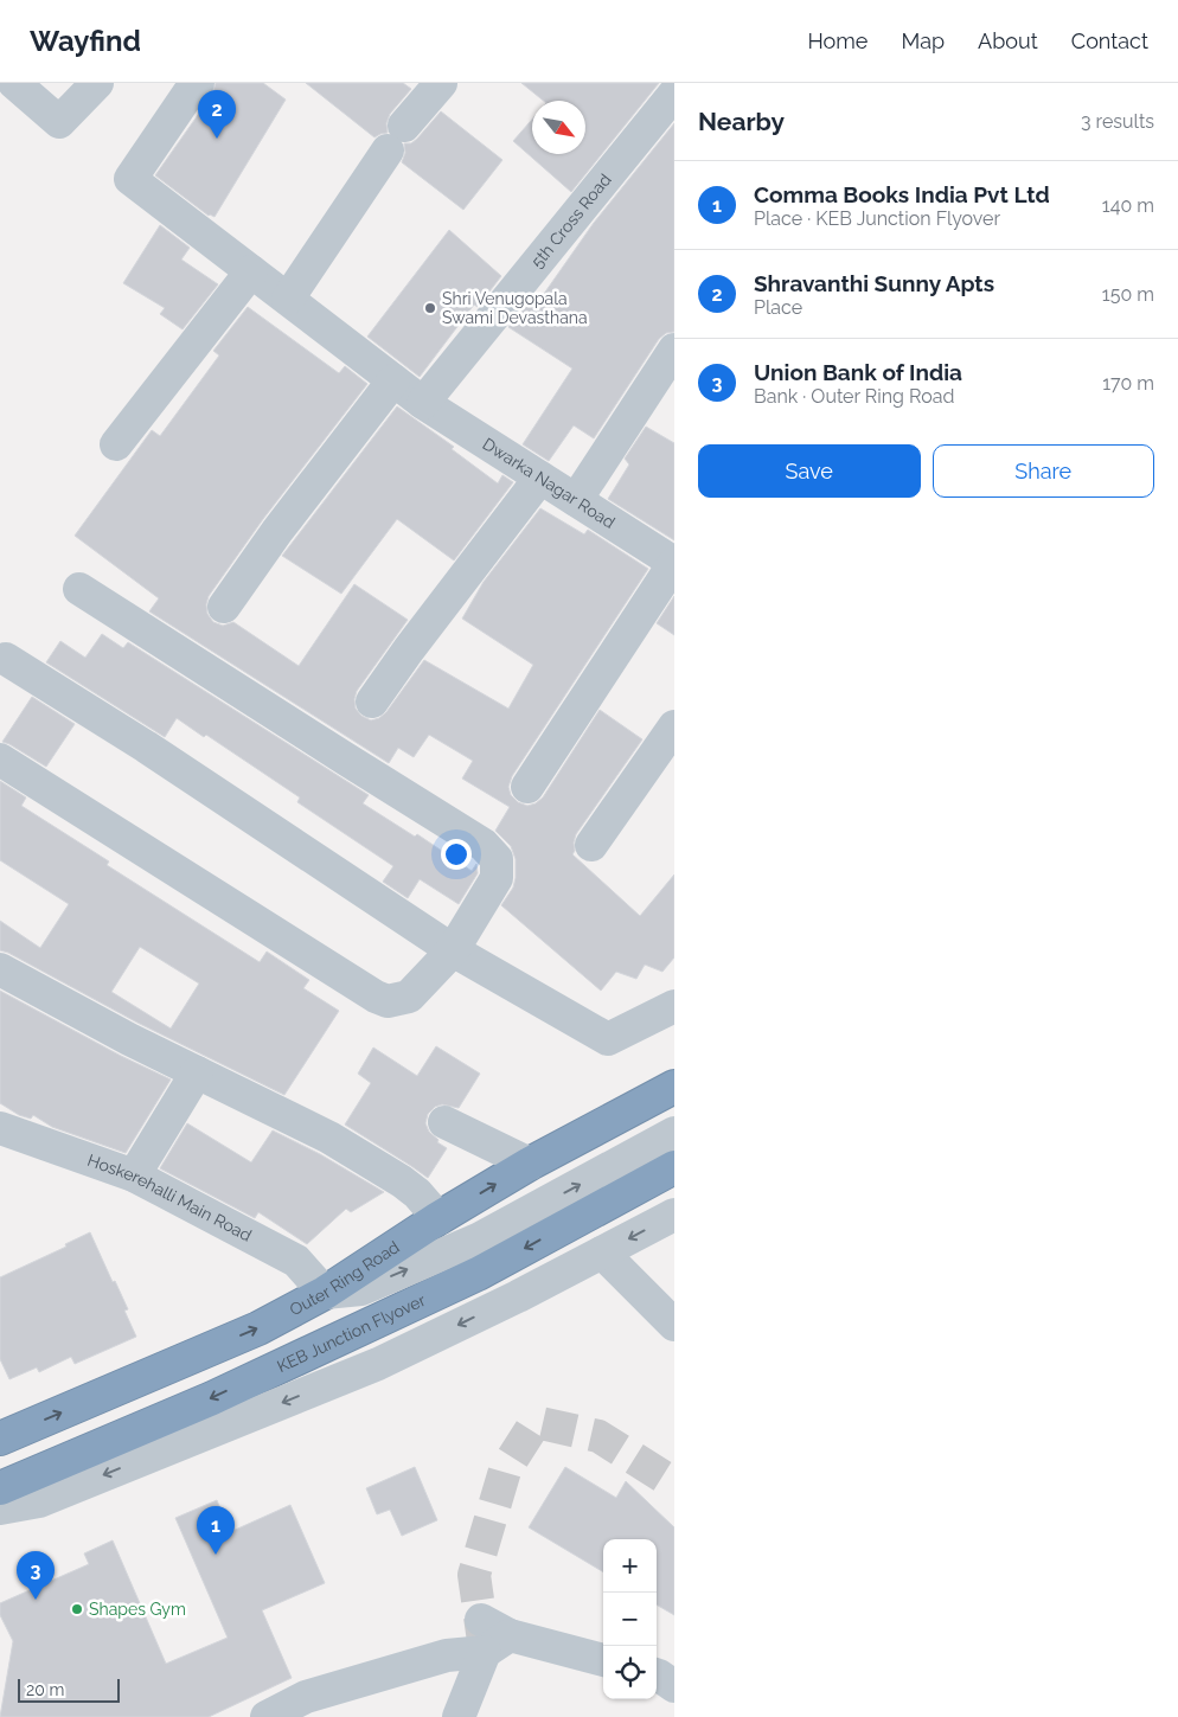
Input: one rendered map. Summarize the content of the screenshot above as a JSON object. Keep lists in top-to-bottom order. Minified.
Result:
{"streets":{"highway":["Outer Ring Road","KEB Junction Flyover"],"street":["5th Cross Road","Dwarka Nagar Road","Hoskerehalli Main Road"]},"crossings":[["5th Cross Road","Dwarka Nagar Road"],["Hoskerehalli Main Road","Outer Ring Road"]],"one_way":["Outer Ring Road","KEB Junction Flyover"],"places":["Shri Venugopala Swami Devasthana","Shapes Gym"],"scale_bar":"20 m","north":"bottom right","page":{"header":"Wayfind","nav":["Home","Map","About","Contact"],"heading":["Nearby","3 results"],"pins":["2","1","3"],"list":[{"mark":"1","name":"Comma Books India Pvt Ltd","note":"Place · KEB Junction Flyover","value":"140 m"},{"mark":"2","name":"Shravanthi Sunny Apts","note":"Place","value":"150 m"},{"mark":"3","name":"Union Bank of India","note":"Bank · Outer Ring Road","value":"170 m"}],"buttons":["Save","Share"],"map_buttons":["+","−"],"scale":"20 m"}}
